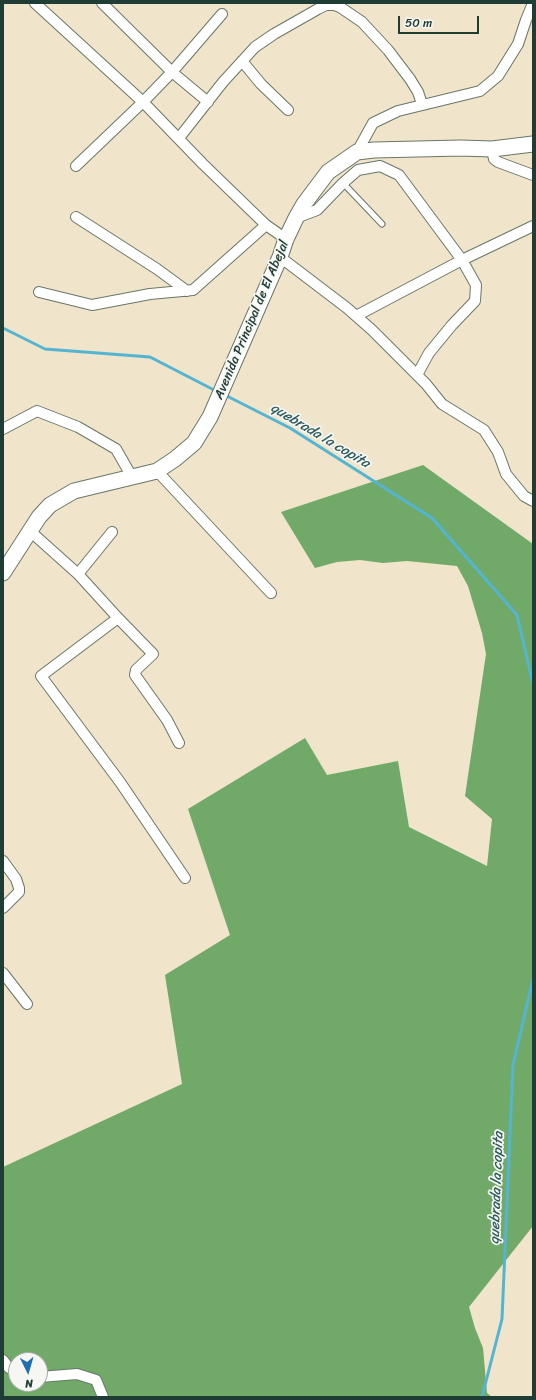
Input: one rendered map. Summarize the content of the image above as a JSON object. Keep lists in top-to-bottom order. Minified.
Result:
{"streets":{"main road":["Avenida Principal de El Abejal"]},"water":["quebrada la copita"],"scale_bar":"50 m","north":"bottom"}
